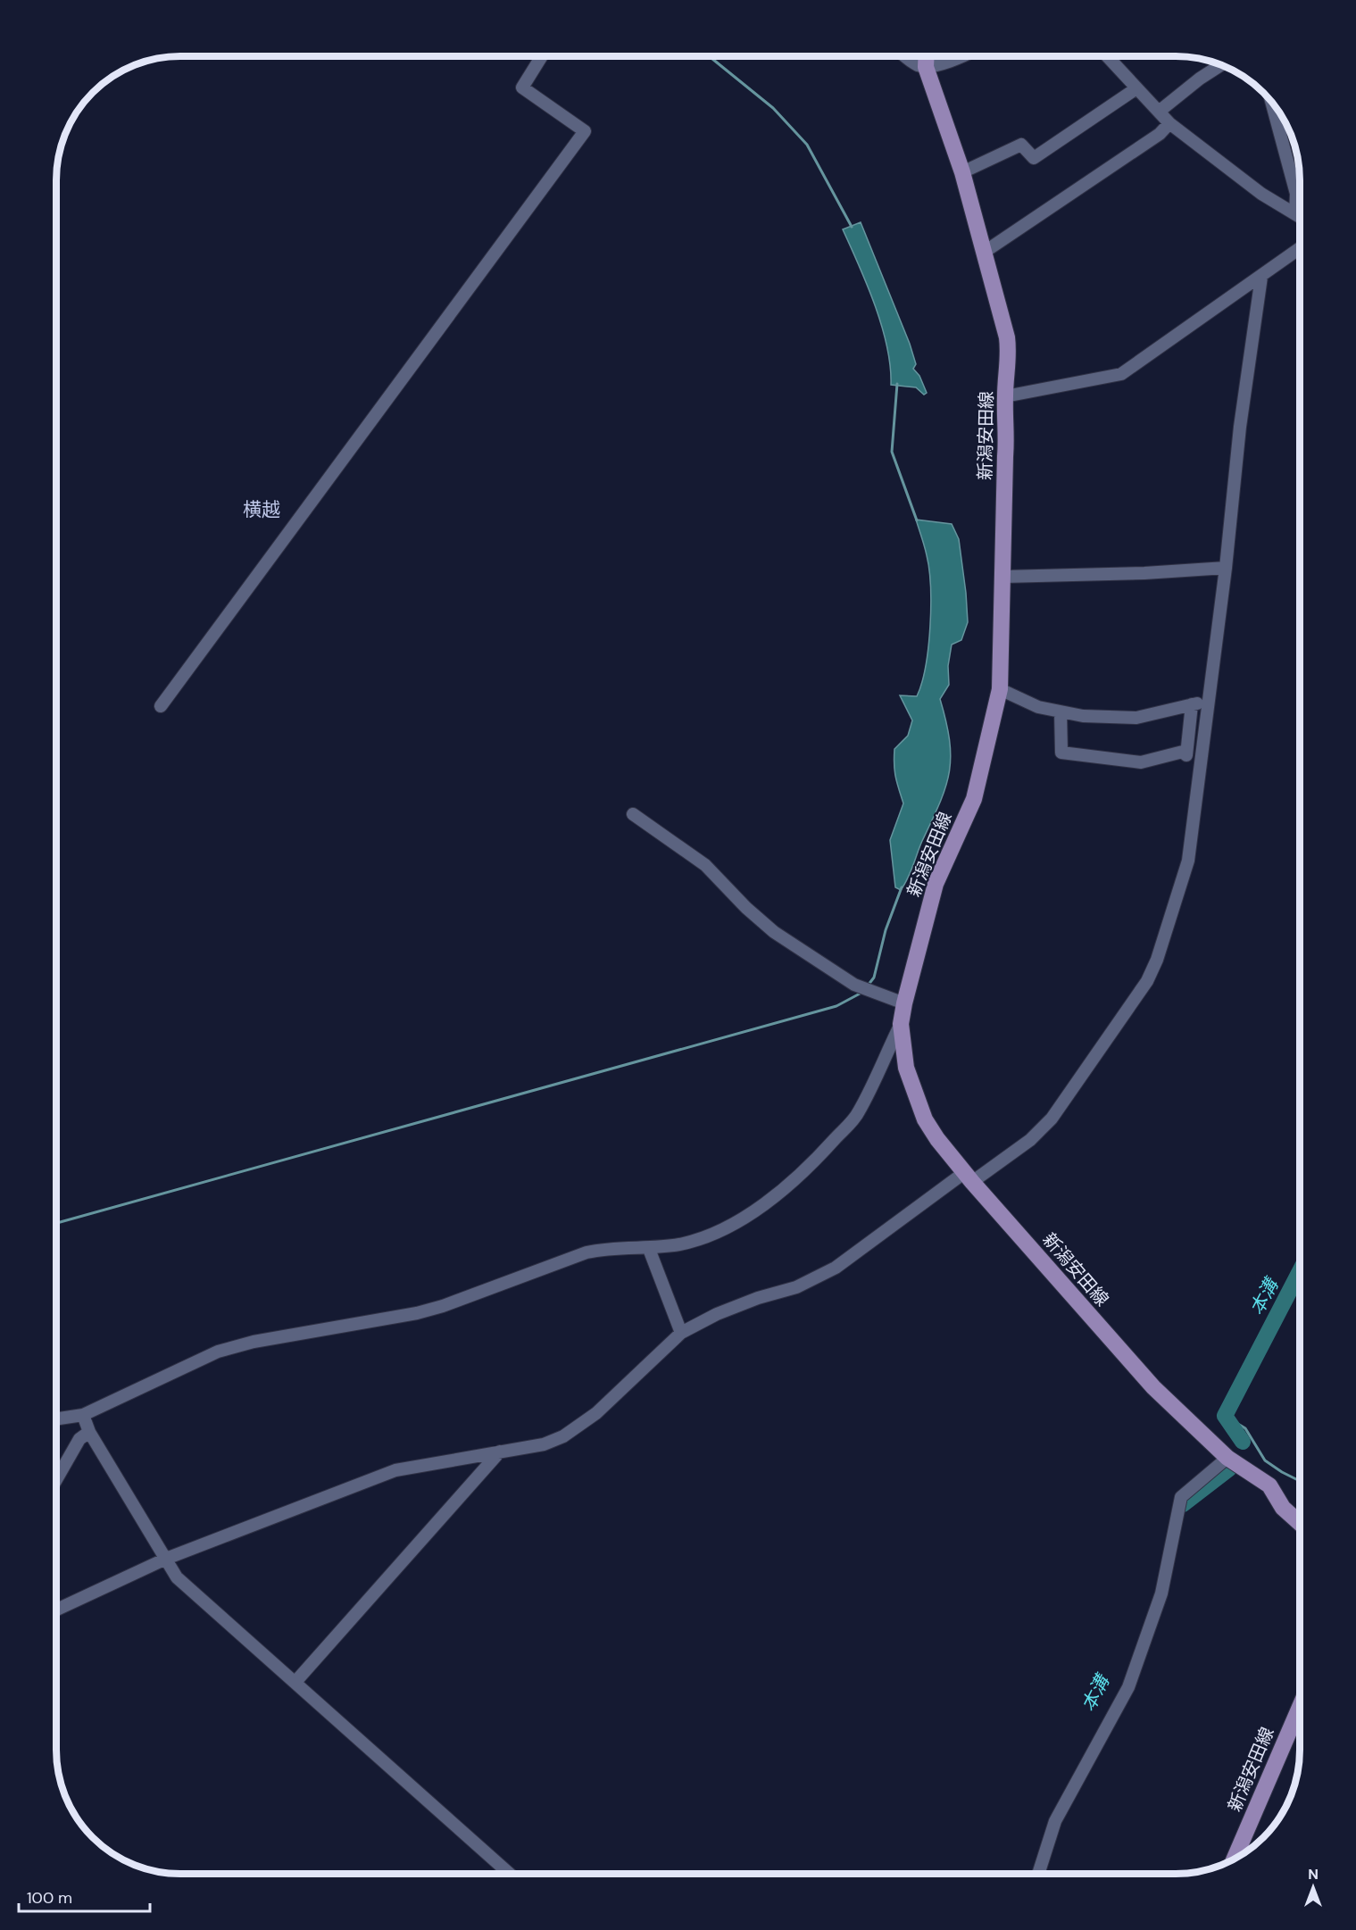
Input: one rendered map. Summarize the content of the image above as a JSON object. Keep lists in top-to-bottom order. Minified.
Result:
{"streets":{"main road":["新潟安田線"]},"districts":["横越"],"water":["本溝"],"scale_bar":"100 m","north":"top"}
